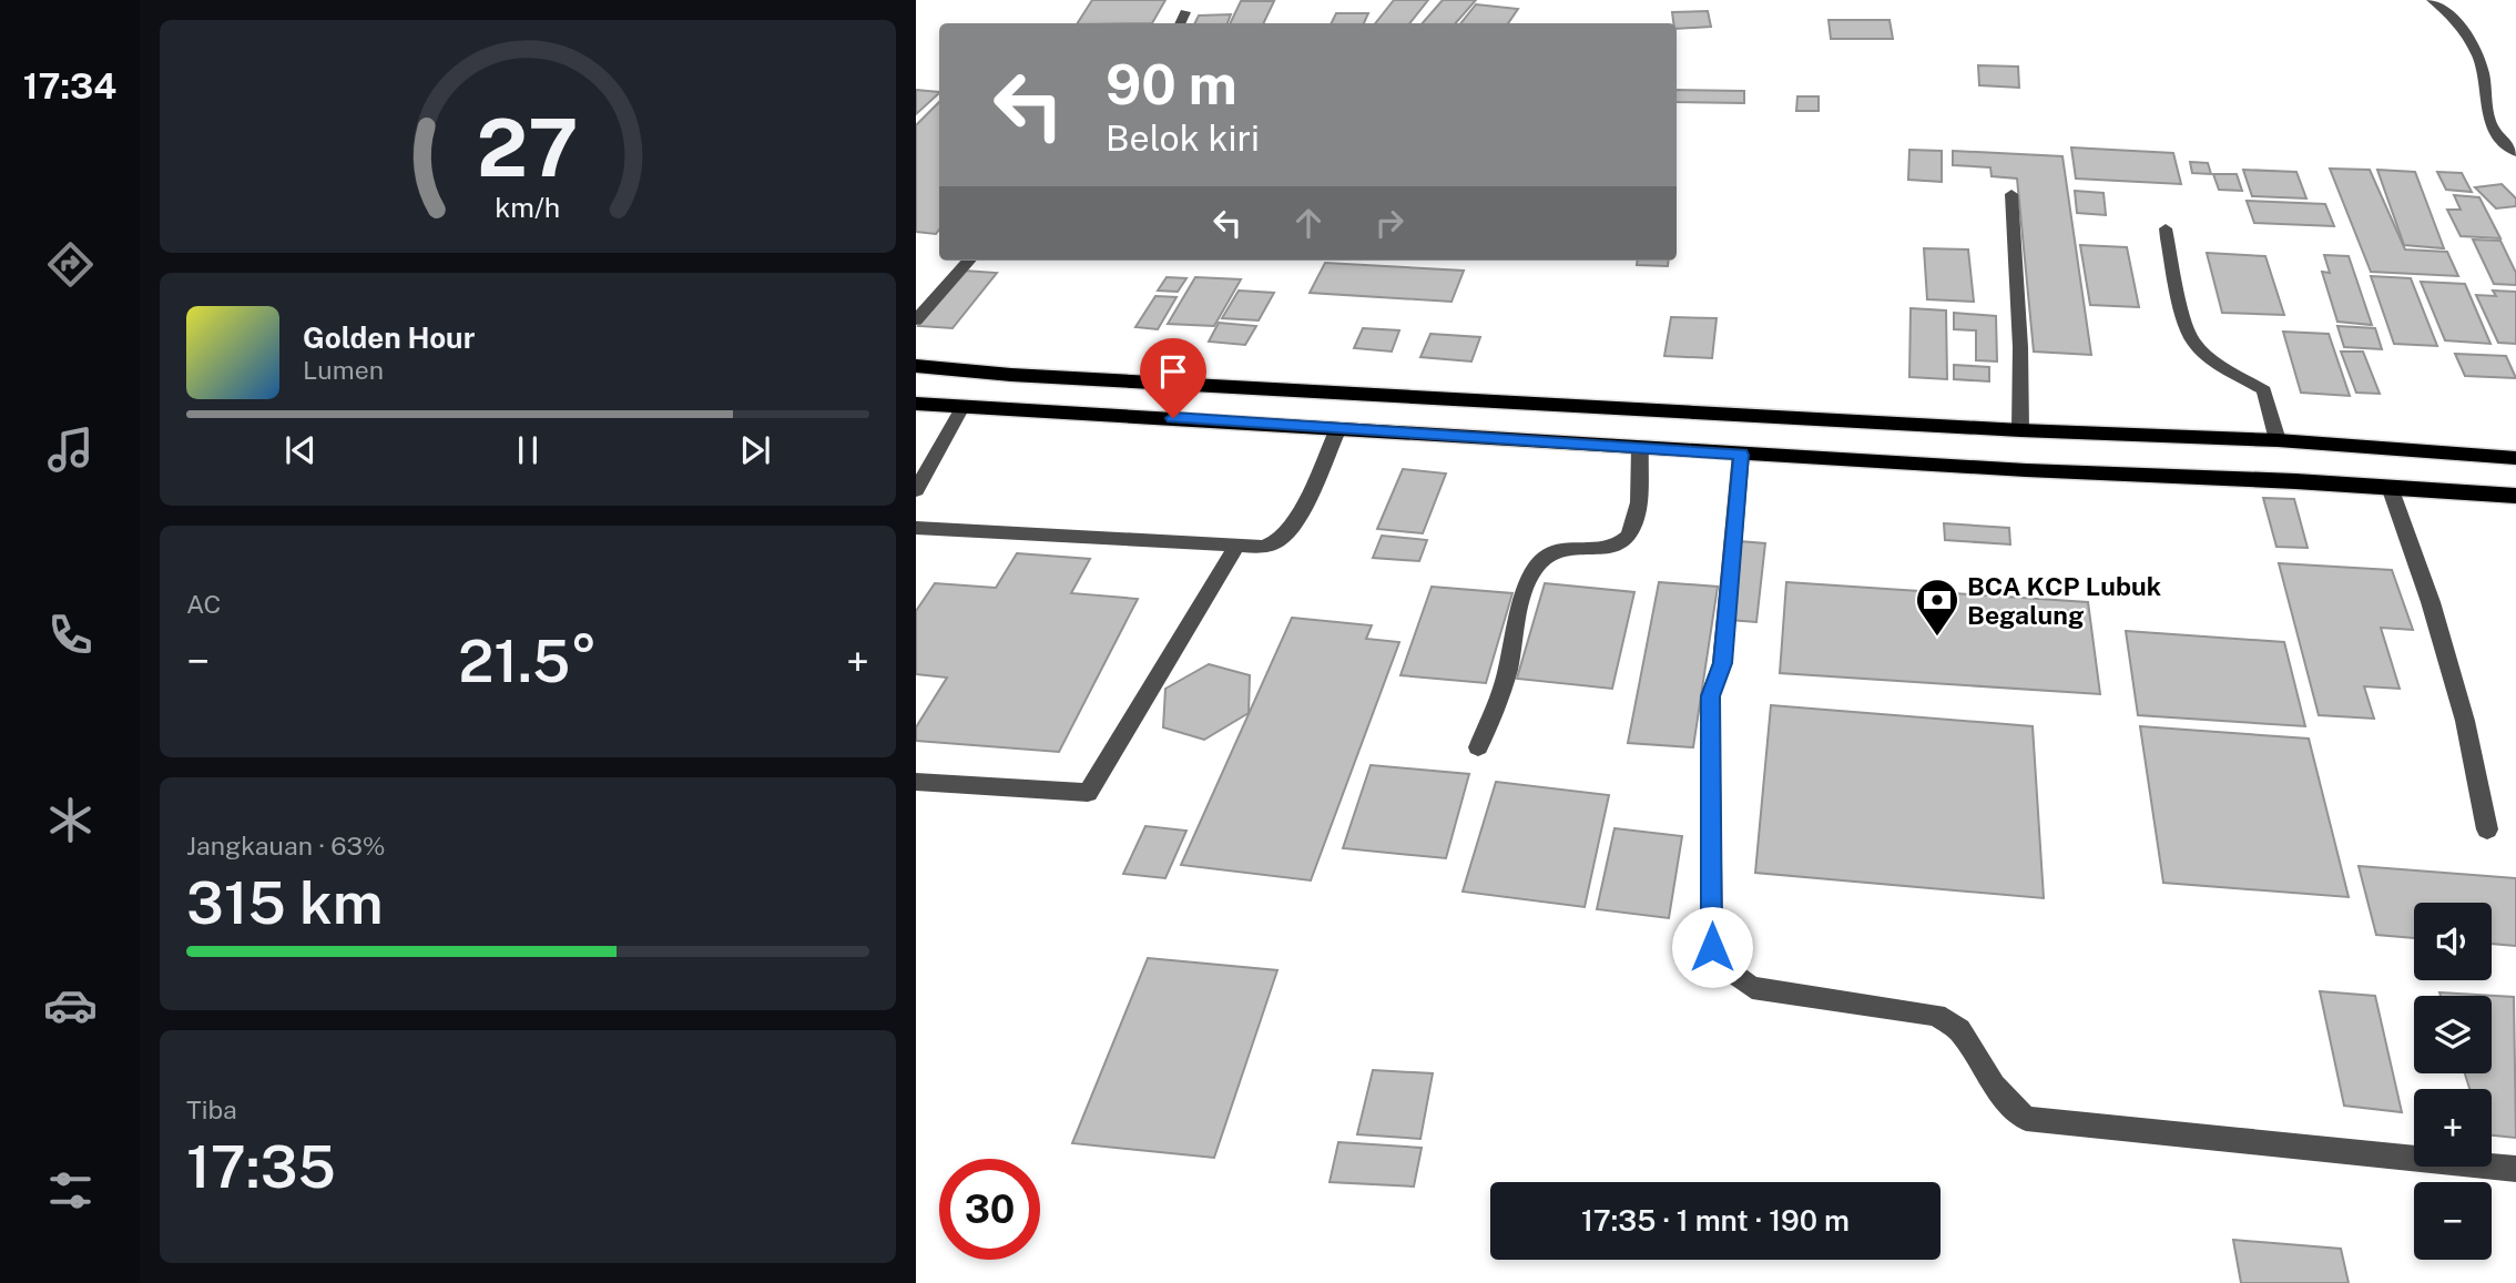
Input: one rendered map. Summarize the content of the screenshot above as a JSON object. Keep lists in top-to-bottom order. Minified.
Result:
{"places":{"bank":["BCA KCP Lubuk Begalung"]},"page":{"tabs":"17:34","turn":["90 m","Belok kiri"],"song":["Golden Hour","Lumen"],"tile":["AC",["Jangkauan · 63%","315 km"],["Tiba","17:35"]],"heat":["−","21.5°","+"],"map_buttons":["+","−"],"limit":"30","trip":"17:35 · 1 mnt · 190 m","gauge":["27","km/h"]}}
